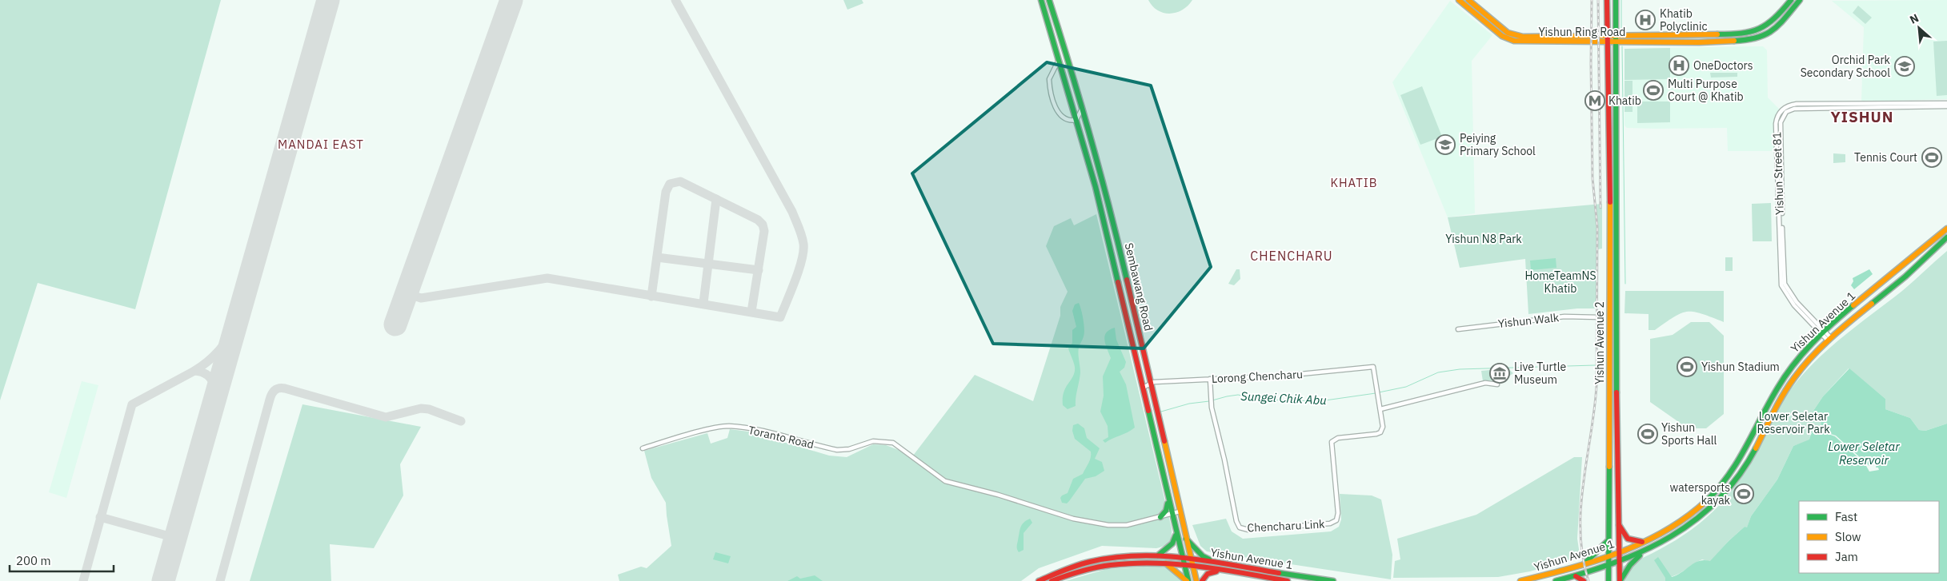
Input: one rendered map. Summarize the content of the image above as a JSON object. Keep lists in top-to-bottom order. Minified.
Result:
{"streets":{"main road":["Yishun Ring Road","Sembawang Road","Yishun Avenue 1","Yishun Avenue 2"],"street":["Yishun Street 81","Yishun Walk","Lorong Chencharu","Toranto Road","Chencharu Link"]},"crossings":[["Yishun Ring Road","Yishun Avenue 2"],["Yishun Street 81","Yishun Avenue 1"],["Sembawang Road","Yishun Avenue 1"],["Sembawang Road","Lorong Chencharu"],["Sembawang Road","Toranto Road"],["Yishun Avenue 1","Yishun Avenue 2"],["Lorong Chencharu","Chencharu Link"]],"districts":["YISHUN","MANDAI EAST","KHATIB","CHENCHARU"],"water":["Sungei Chik Abu","Lower Seletar Reservoir"],"parks":["Yishun N8 Park","HomeTeamNS Khatib","Lower Seletar Reservoir Park"],"places":{"hospital":["Khatib Polyclinic","OneDoctors"],"school or university":["Orchid Park Secondary School","Peiying Primary School"],"sports":["Multi Purpose Court @ Khatib","Tennis Court","Yishun Stadium","Yishun Sports Hall","watersports kayak"],"metro station":["Khatib"],"museum":["Live Turtle Museum"]},"legend":["Fast","Slow","Jam"],"scale_bar":"200 m","north":"top left"}
